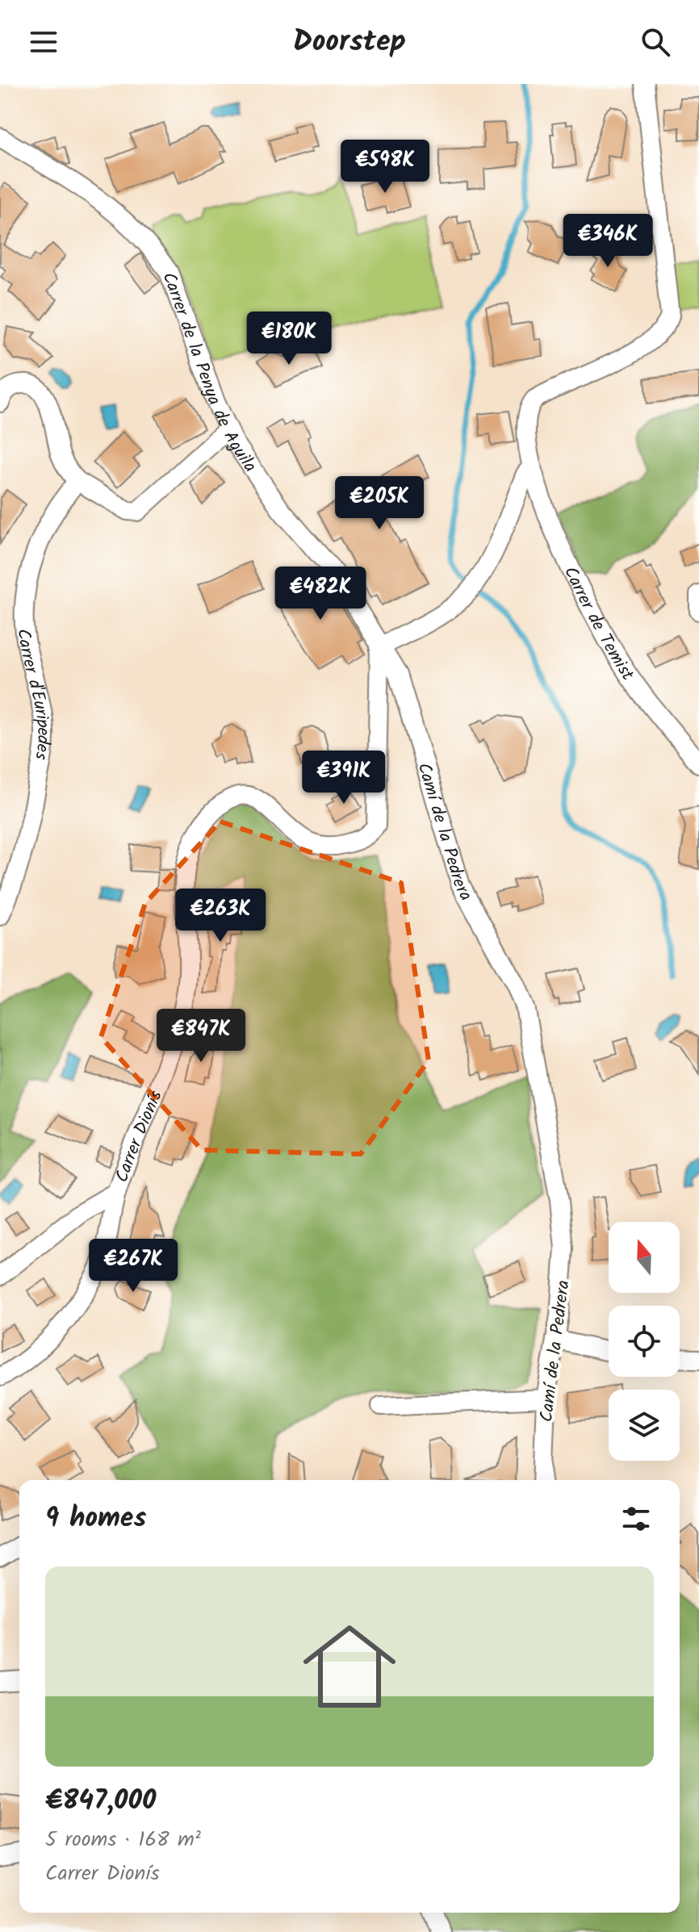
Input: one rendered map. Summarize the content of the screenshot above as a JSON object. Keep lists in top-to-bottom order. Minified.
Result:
{"streets":{"street":["Carrer de la Penya de Aguila","Carrer de Temist","Carrer d'Euripedes","Camí de la Pedrera","Carrer Dionís"]},"crossings":[["Carrer de la Penya de Aguila","Camí de la Pedrera"],["Carrer de la Penya de Aguila","Carrer Dionís"],["Camí de la Pedrera","Carrer Dionís"]],"north":"top","page":{"header":"Doorstep","price":["€598K","€346K","€180K","€205K","€482K","€391K","€263K","€847K","€267K"],"heading":"9 homes","list":[{"name":"€847,000","note":"5 rooms · 168 m² · Carrer Dionís"}]}}
